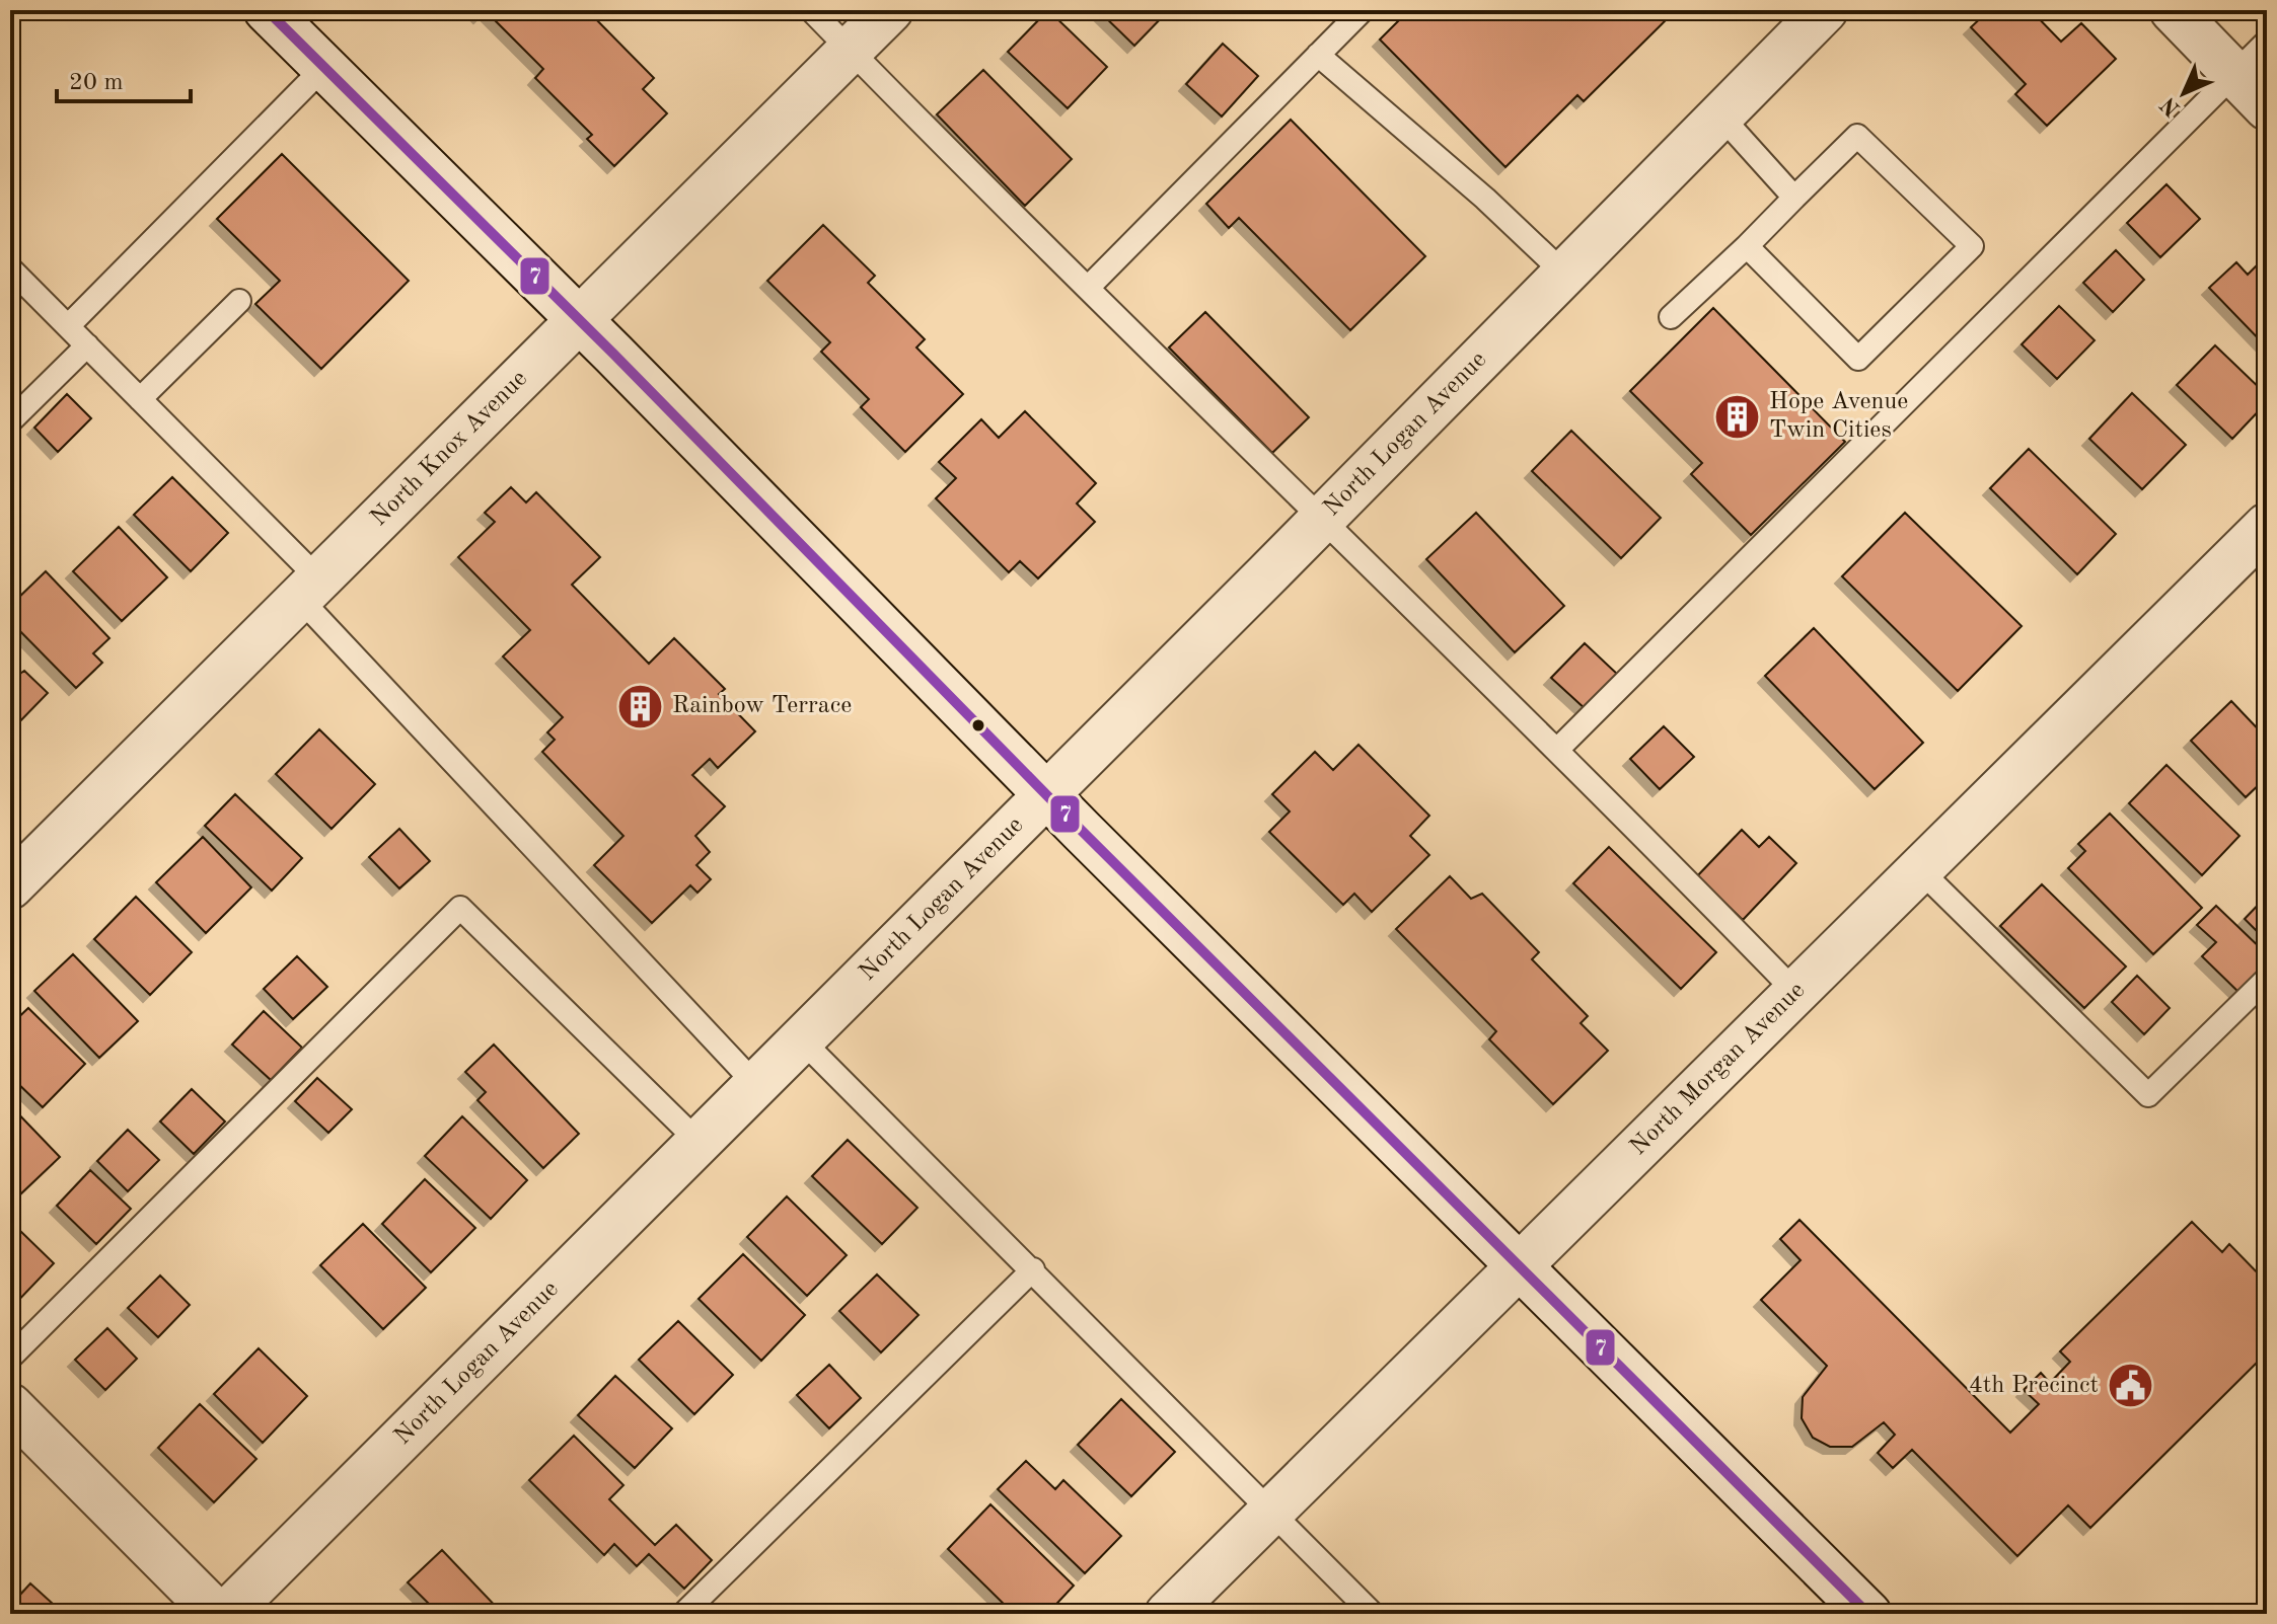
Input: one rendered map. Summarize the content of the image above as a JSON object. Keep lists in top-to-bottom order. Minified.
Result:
{"streets":{"street":["North Logan Avenue","North Knox Avenue","North Morgan Avenue"]},"places":{"building":["Hope Avenue Twin Cities","Rainbow Terrace"],"public building":["4th Precinct"]},"lines":["transit line 7"],"scale_bar":"20 m","north":"bottom left"}
